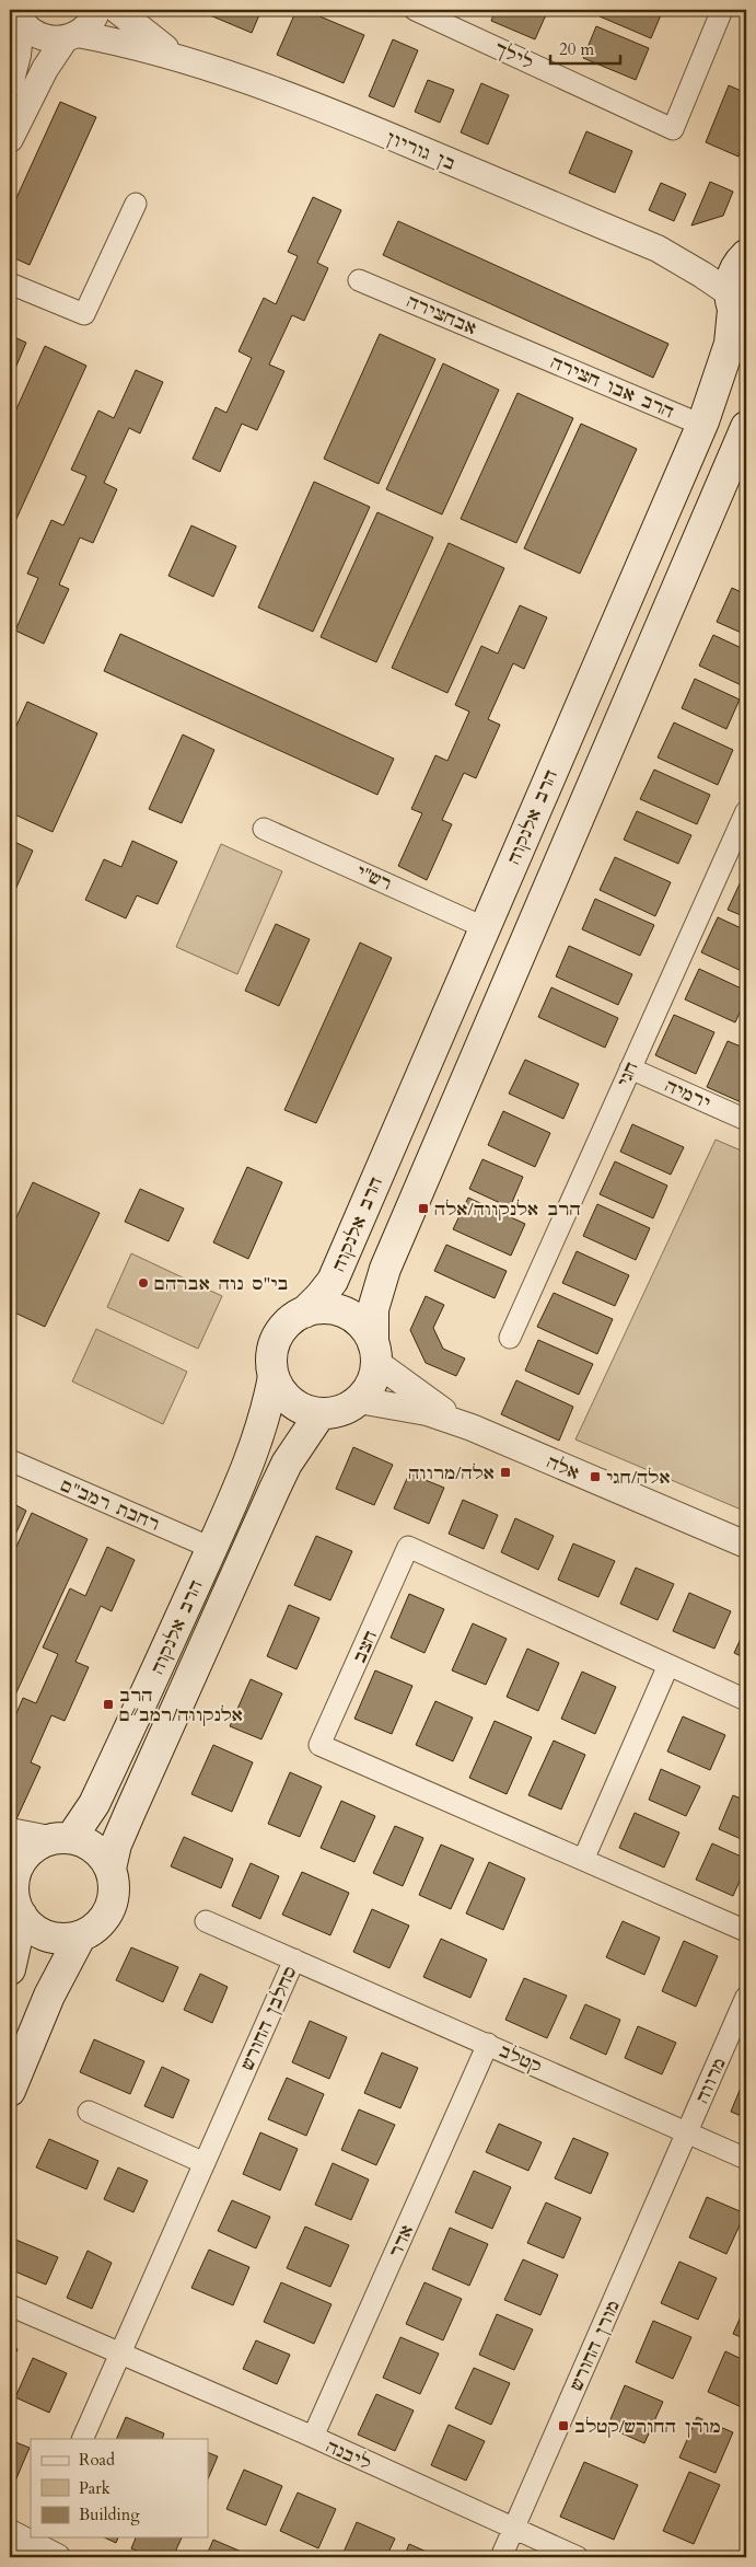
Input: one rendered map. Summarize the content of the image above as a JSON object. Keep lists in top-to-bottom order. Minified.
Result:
{"streets":{"main road":["הרב אלנקוה"],"street":["לילך","בן גוריון","אבחצירה","הרב אבו חצירה","רש\"י","חגי","ירמיה","אלה","רחבת רמב\"ם","חצב","סחלבן החורש","קטלב","מרווה","אדר","מורן החורש","ליבנה"]},"crossings":[["בן גוריון","הרב אלנקוה"],["אבחצירה","הרב אבו חצירה"],["הרב אבו חצירה","הרב אלנקוה"],["הרב אלנקוה","רש\"י"],["הרב אלנקוה","אלה"],["הרב אלנקוה","רחבת רמב\"ם"],["חגי","ירמיה"],["סחלבן החורש","קטלב"],["סחלבן החורש","ליבנה"],["קטלב","מרווה"],["קטלב","אדר"],["קטלב","מורן החורש"],["מרווה","מורן החורש"],["אדר","ליבנה"],["מורן החורש","ליבנה"]],"places":{"transit":["הרב אלנקווה/אלה","אלה/מרווה","אלה/חגי","הרב אלנקווה/רמב״ם","מורן החורש/קטלב"],"other":["בי\"ס נוה אברהם"]},"legend":["Road","Park","Building"],"scale_bar":"20 m"}
